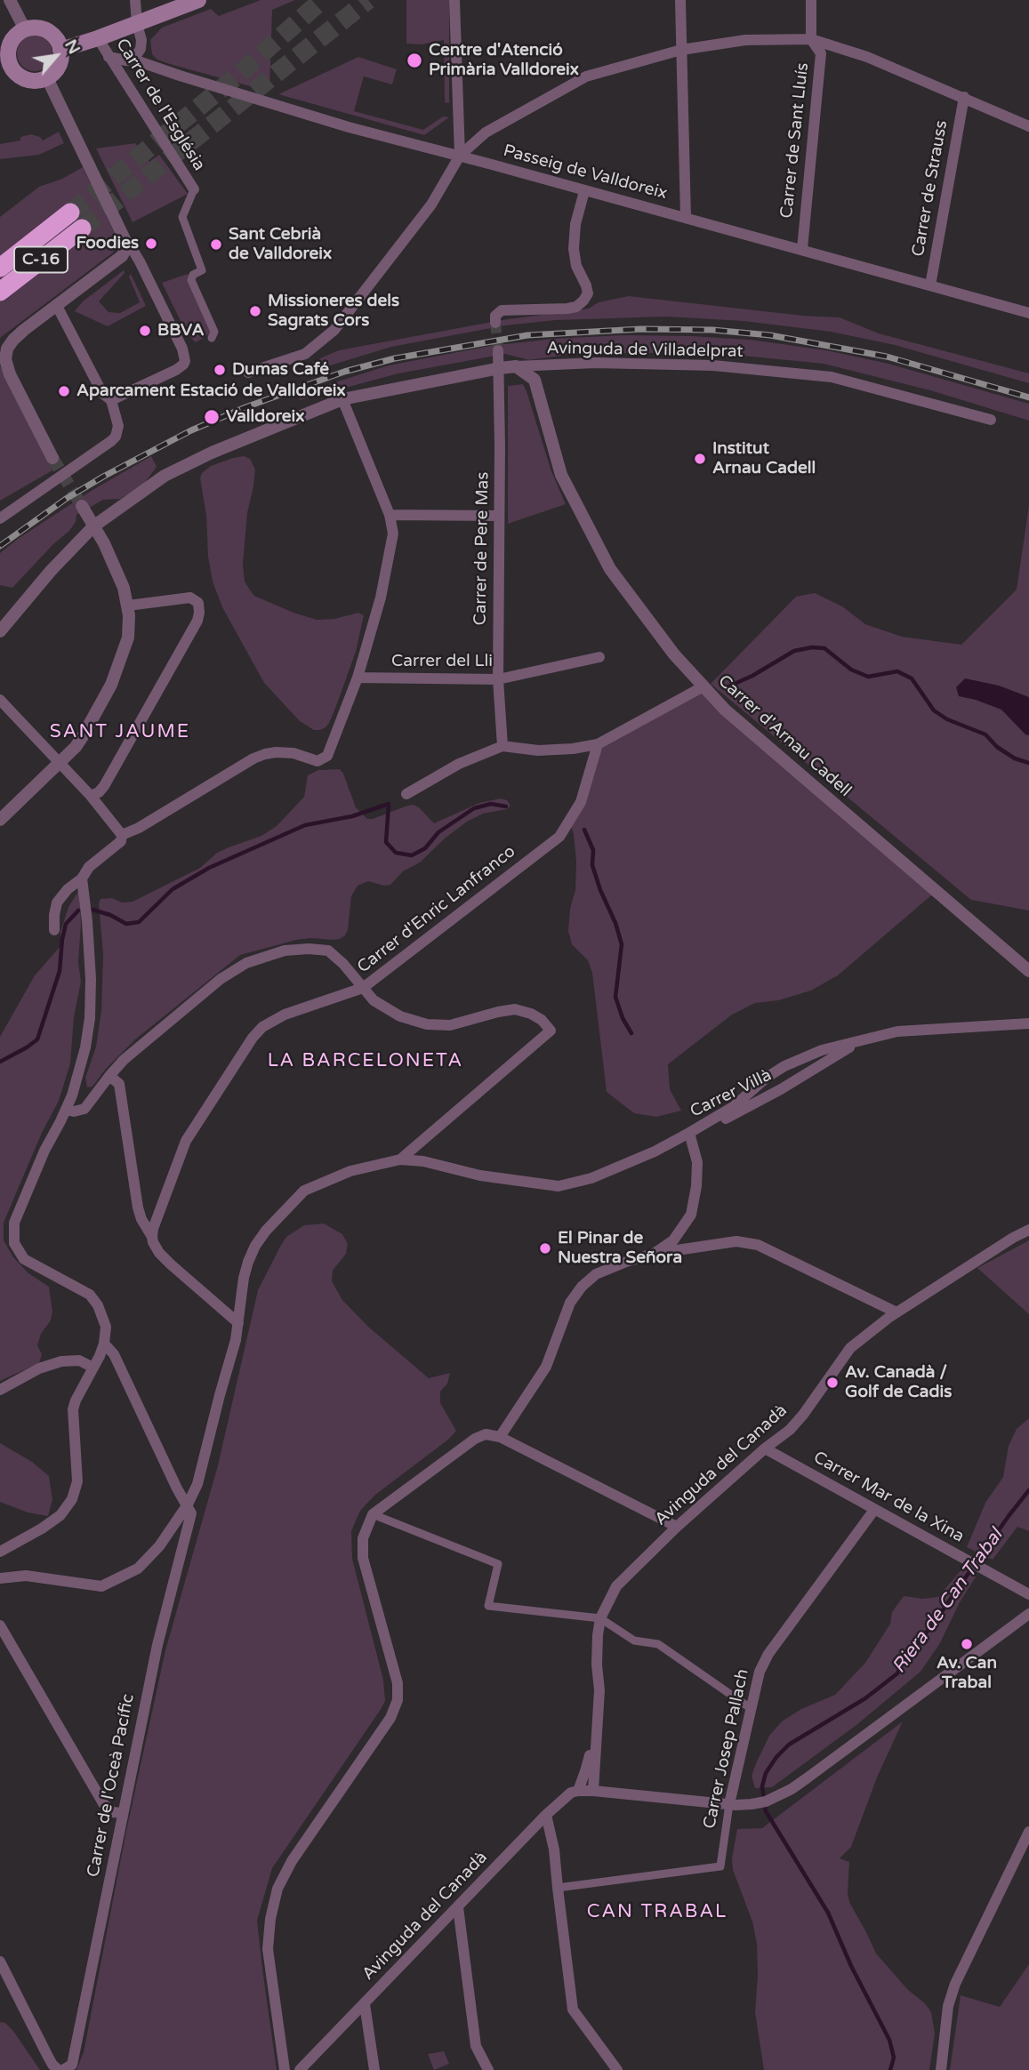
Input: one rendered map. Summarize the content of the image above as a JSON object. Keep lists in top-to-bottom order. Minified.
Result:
{"streets":{"highway":["C-16"],"street":["Carrer de l'Església","Carrer de Sant Lluís","Passeig de Valldoreix","Carrer de Strauss","Avinguda de Villadelprat","Carrer de Pere Mas","Carrer del Lli","Carrer d'Arnau Cadell","Carrer d'Enric Lanfranco","Carrer Villà","Avinguda del Canadà","Carrer Mar de la Xina","Carrer Josep Pallach","Carrer de l'Oceà Pacífic"]},"crossings":[["Carrer de l'Església","Passeig de Valldoreix"],["Carrer de Sant Lluís","Passeig de Valldoreix"],["Passeig de Valldoreix","Carrer de Strauss"],["Avinguda de Villadelprat","Carrer d'Arnau Cadell"],["Carrer de Pere Mas","Carrer del Lli"],["Avinguda del Canadà","Carrer Mar de la Xina"],["Carrer Mar de la Xina","Carrer Josep Pallach"]],"districts":["SANT JAUME","LA BARCELONETA","CAN TRABAL"],"water":["Riera de Can Trabal"],"places":["Centre d'Atenció Primària Valldoreix","Foodies","Sant Cebrià de Valldoreix","Missioneres dels Sagrats Cors","BBVA","Dumas Café","Aparcament Estació de Valldoreix","Valldoreix","Institut Arnau Cadell","El Pinar de Nuestra Señora","Av. Canadà / Golf de Cadis","Av. Can Trabal"],"north":"top right"}
